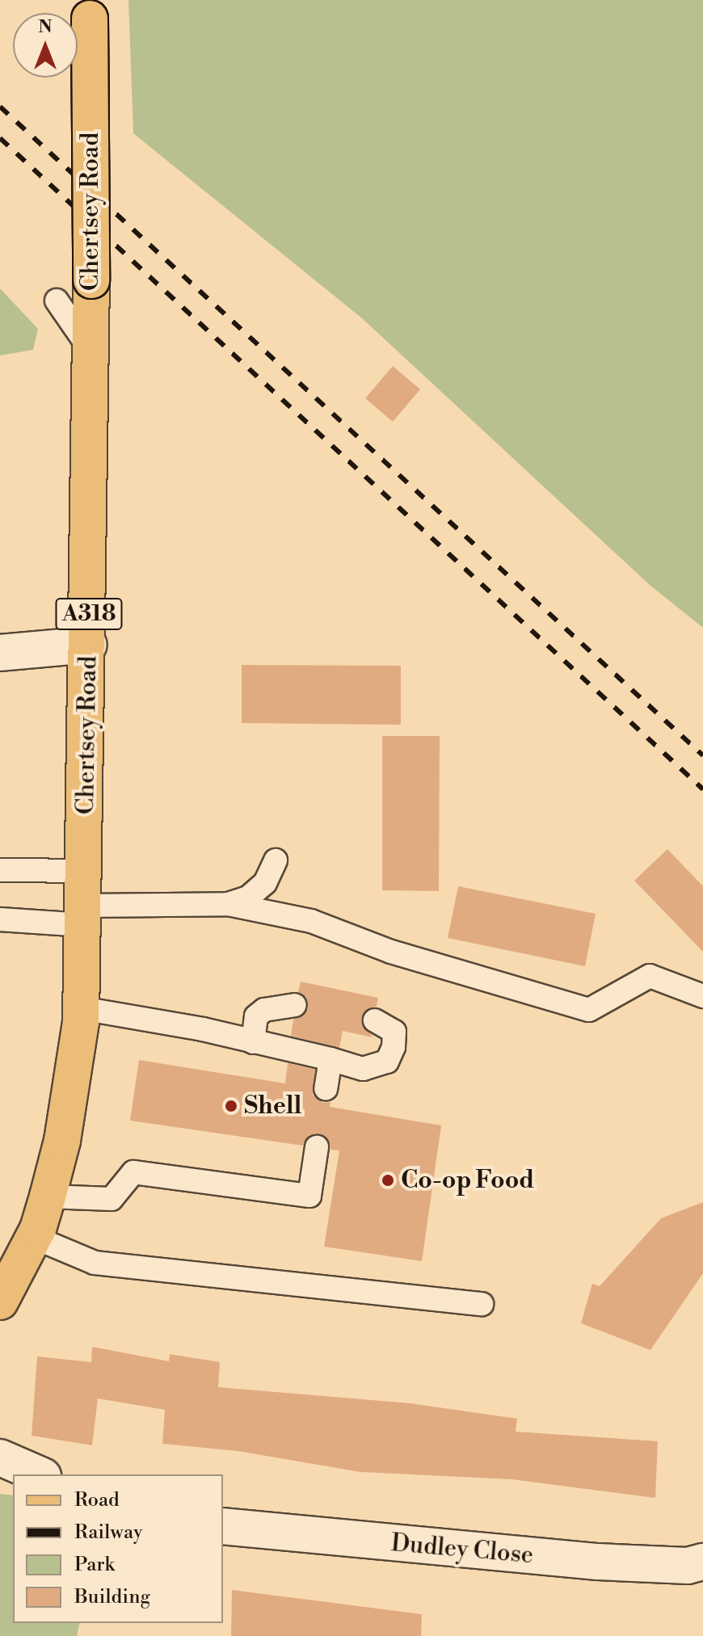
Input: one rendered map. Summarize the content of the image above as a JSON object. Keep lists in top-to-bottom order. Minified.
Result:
{"streets":{"main road":["Chertsey Road","A318"],"street":["Dudley Close"]},"places":["Shell","Co-op Food"],"legend":["Road","Railway","Park","Building"],"north":"top"}
